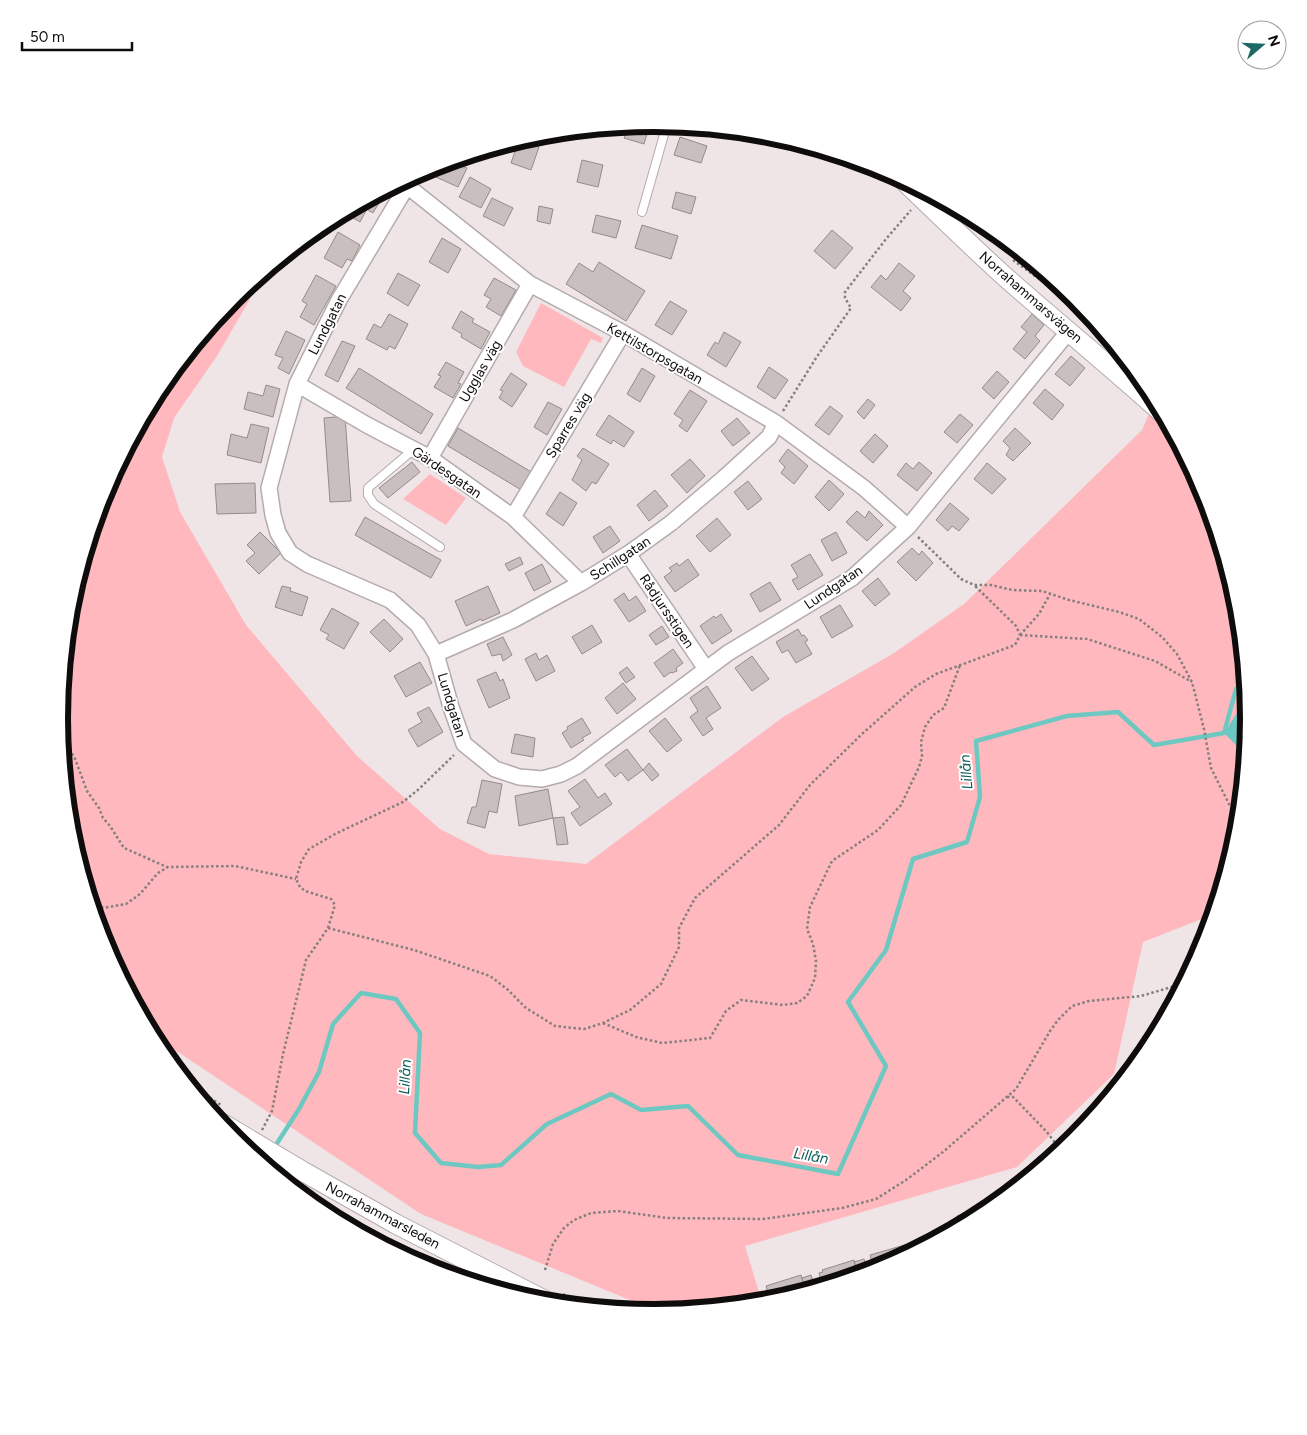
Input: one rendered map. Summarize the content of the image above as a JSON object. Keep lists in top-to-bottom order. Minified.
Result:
{"streets":{"street":["Norrahammarsvägen","Lundgatan","Kettilstorpsgatan","Ugglas väg","Sparres väg","Gärdesgatan","Schillgatan","Rådjursstigen","Norrahammarsleden"]},"crossings":[["Norrahammarsvägen","Lundgatan"],["Lundgatan","Kettilstorpsgatan"],["Lundgatan","Gärdesgatan"],["Lundgatan","Schillgatan"],["Lundgatan","Rådjursstigen"],["Kettilstorpsgatan","Ugglas väg"],["Kettilstorpsgatan","Sparres väg"],["Kettilstorpsgatan","Schillgatan"],["Ugglas väg","Gärdesgatan"],["Sparres väg","Gärdesgatan"],["Gärdesgatan","Schillgatan"],["Schillgatan","Rådjursstigen"]],"water":["Lillån"],"scale_bar":"50 m","north":"right"}
